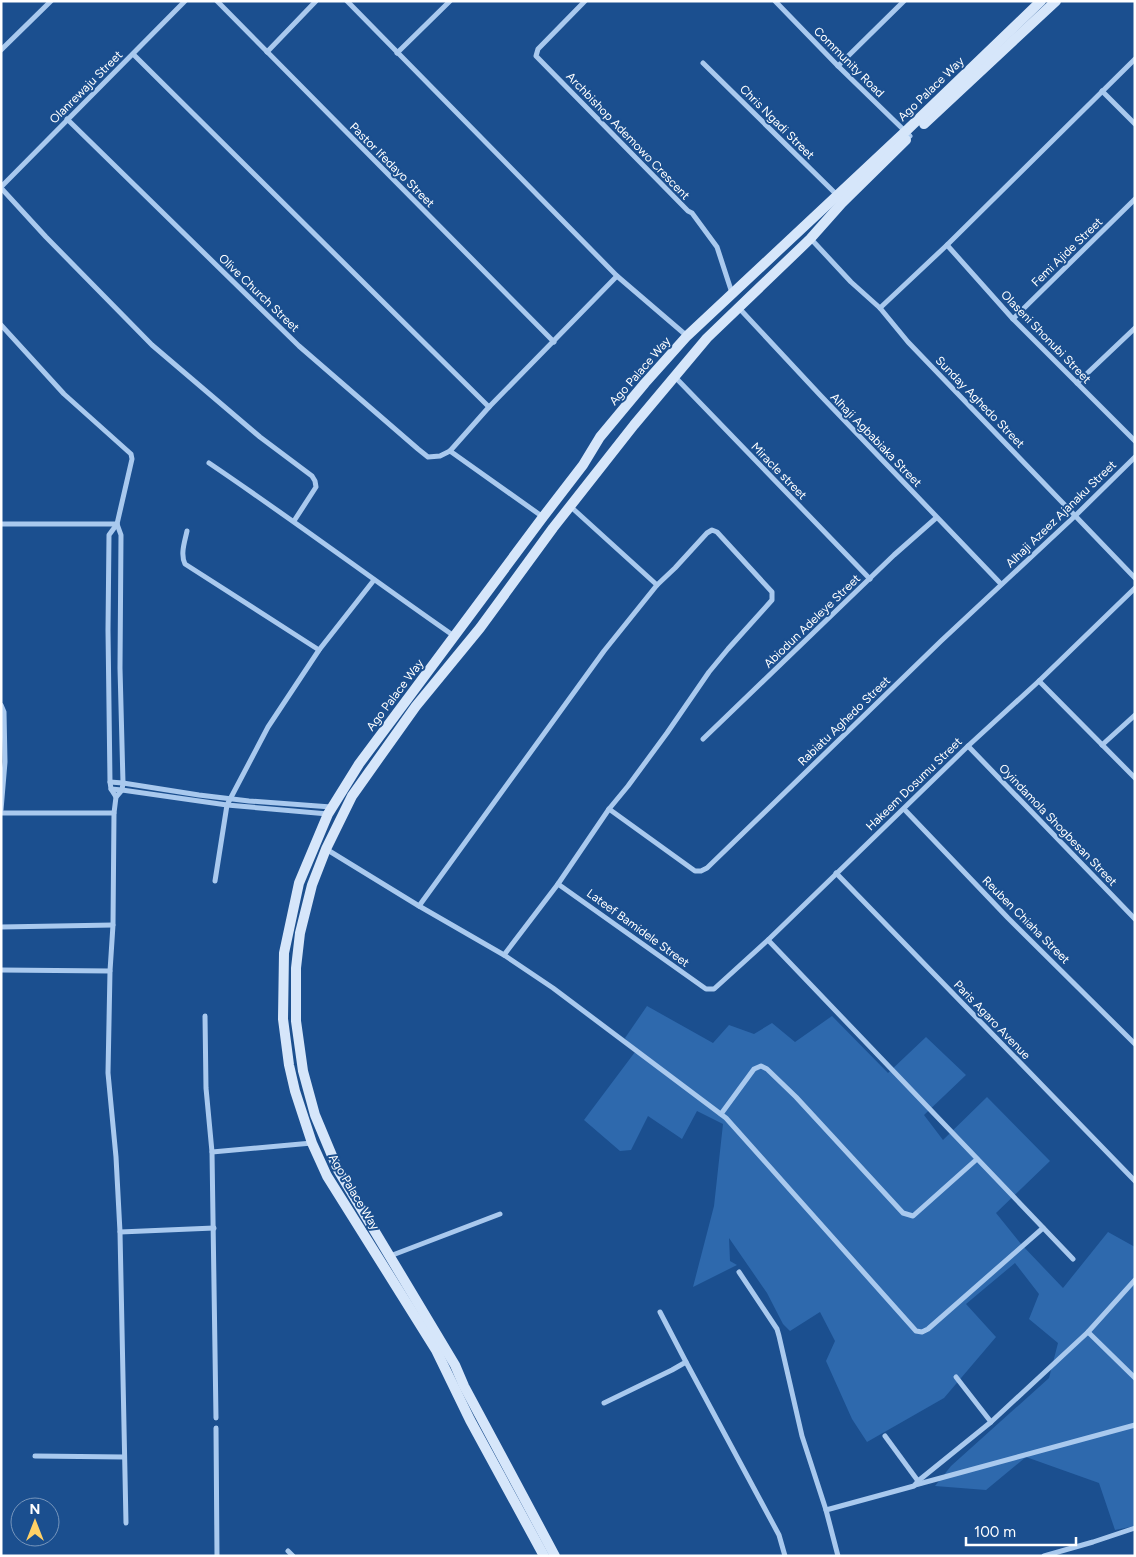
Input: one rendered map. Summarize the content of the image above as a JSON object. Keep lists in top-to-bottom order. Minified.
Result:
{"streets":{"main road":["Ago Palace Way"],"street":["Community Road","Olanrewaju Street","Chris Ngadi Street","Archbishop Ademowo Crescent","Pastor Ifedayo Street","Femi Ajide Street","Olive Church Street","Olaseni Shonubi Street","Sunday Aghedo Street","Alhaji Agbabiaka Street","Miracle street","Alhaji Azeez Ajanaku Street","Abiodun Adeleye Street","Rabiatu Aghedo Street","Hakeem Dosumu Street","Oyindamola Shogbesan Street","Reuben Chiaha Street","Lateef Bamidele Street","Paris Agaro Avenue"]},"crossings":[["Community Road","Ago Palace Way"],["Olanrewaju Street","Olive Church Street"],["Ago Palace Way","Chris Ngadi Street"],["Ago Palace Way","Archbishop Ademowo Crescent"],["Ago Palace Way","Sunday Aghedo Street"],["Ago Palace Way","Alhaji Agbabiaka Street"],["Ago Palace Way","Miracle street"],["Femi Ajide Street","Olaseni Shonubi Street"],["Sunday Aghedo Street","Alhaji Azeez Ajanaku Street"],["Alhaji Agbabiaka Street","Alhaji Azeez Ajanaku Street"],["Alhaji Agbabiaka Street","Abiodun Adeleye Street"],["Alhaji Agbabiaka Street","Rabiatu Aghedo Street"],["Miracle street","Abiodun Adeleye Street"],["Alhaji Azeez Ajanaku Street","Rabiatu Aghedo Street"],["Hakeem Dosumu Street","Oyindamola Shogbesan Street"],["Hakeem Dosumu Street","Reuben Chiaha Street"],["Hakeem Dosumu Street","Lateef Bamidele Street"],["Hakeem Dosumu Street","Paris Agaro Avenue"]],"scale_bar":"100 m","north":"top"}
